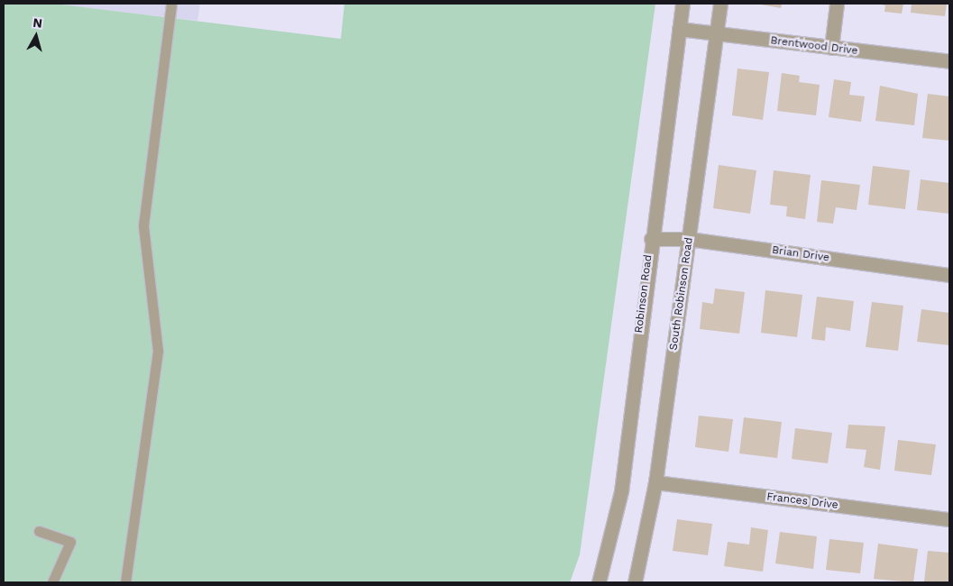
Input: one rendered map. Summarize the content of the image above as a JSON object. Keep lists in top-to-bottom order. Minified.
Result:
{"streets":{"street":["Brentwood Drive","Brian Drive","Robinson Road","South Robinson Road","Frances Drive"]},"crossings":[["Brentwood Drive","Robinson Road"],["Brentwood Drive","South Robinson Road"],["Brian Drive","Robinson Road"],["Brian Drive","South Robinson Road"],["South Robinson Road","Frances Drive"]],"north":"top"}
